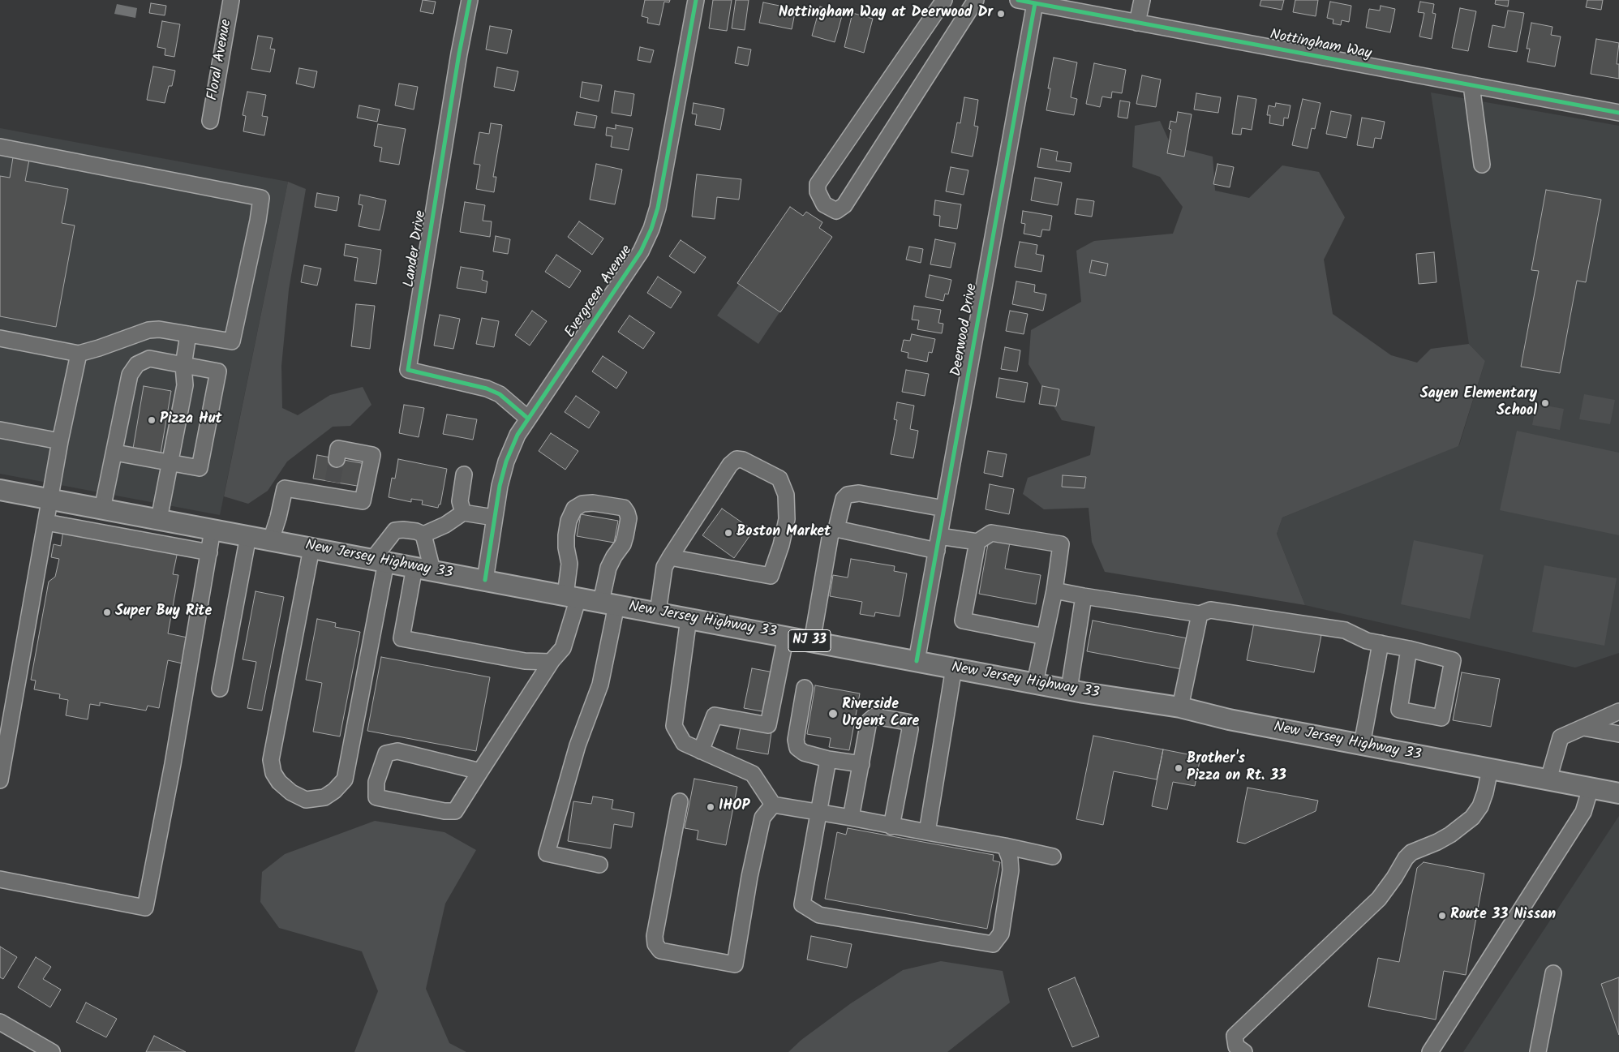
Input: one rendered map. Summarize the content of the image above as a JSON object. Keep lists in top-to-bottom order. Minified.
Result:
{"streets":{"main road":["New Jersey Highway 33","NJ 33"],"street":["Nottingham Way","Floral Avenue","Lander Drive","Evergreen Avenue","Deerwood Drive"]},"crossings":[["Nottingham Way","Deerwood Drive"],["Lander Drive","Evergreen Avenue"],["Evergreen Avenue","New Jersey Highway 33"],["Deerwood Drive","New Jersey Highway 33"]],"places":["Nottingham Way at Deerwood Dr","Sayen Elementary School","Pizza Hut","Boston Market","Super Buy Rite","Riverside Urgent Care","Brother's Pizza on Rt. 33","IHOP","Route 33 Nissan"]}
